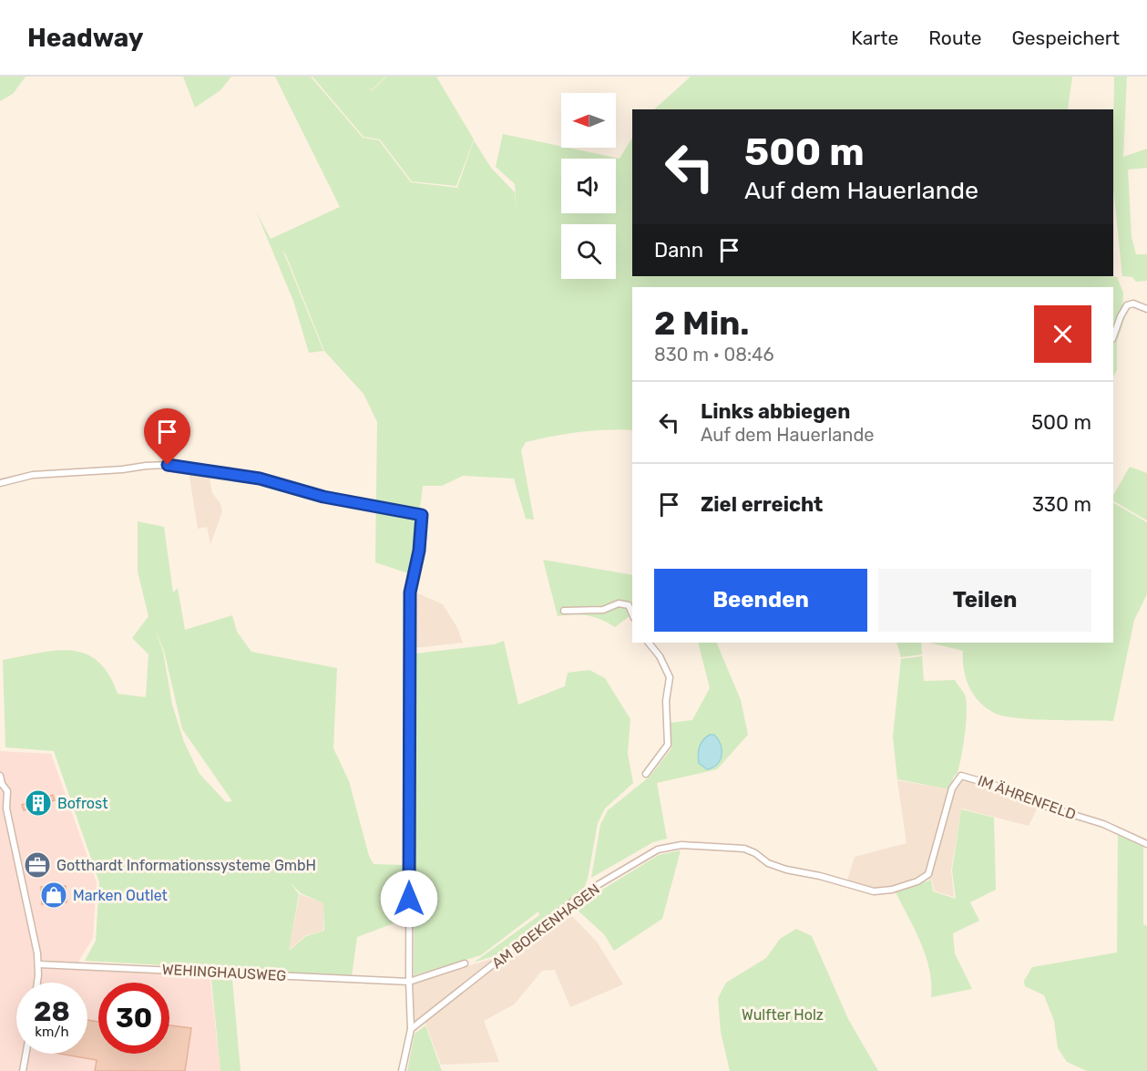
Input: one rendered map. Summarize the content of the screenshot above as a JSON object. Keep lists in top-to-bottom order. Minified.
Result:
{"streets":{"street":["IM ÄHRENFELD","AM BOEKENHAGEN","WEHINGHAUSWEG"]},"crossings":[["IM ÄHRENFELD","AM BOEKENHAGEN"]],"parks":["Wulfter Holz"],"places":{"building":["Bofrost"],"office":["Gotthardt Informationssysteme GmbH"],"shop":["Marken Outlet"]},"north":"left","page":{"header":"Headway","nav":["Karte","Route","Gespeichert"],"turn":["500 m","Auf dem Hauerlande"],"then":"Dann","heading":["2 Min.","830 m · 08:46"],"list":[{"name":"Links abbiegen","note":"Auf dem Hauerlande","value":"500 m"},{"name":"Ziel erreicht","value":"330 m"}],"buttons":["Beenden","Teilen"],"speed":"28 km/h","limit":"30"}}
